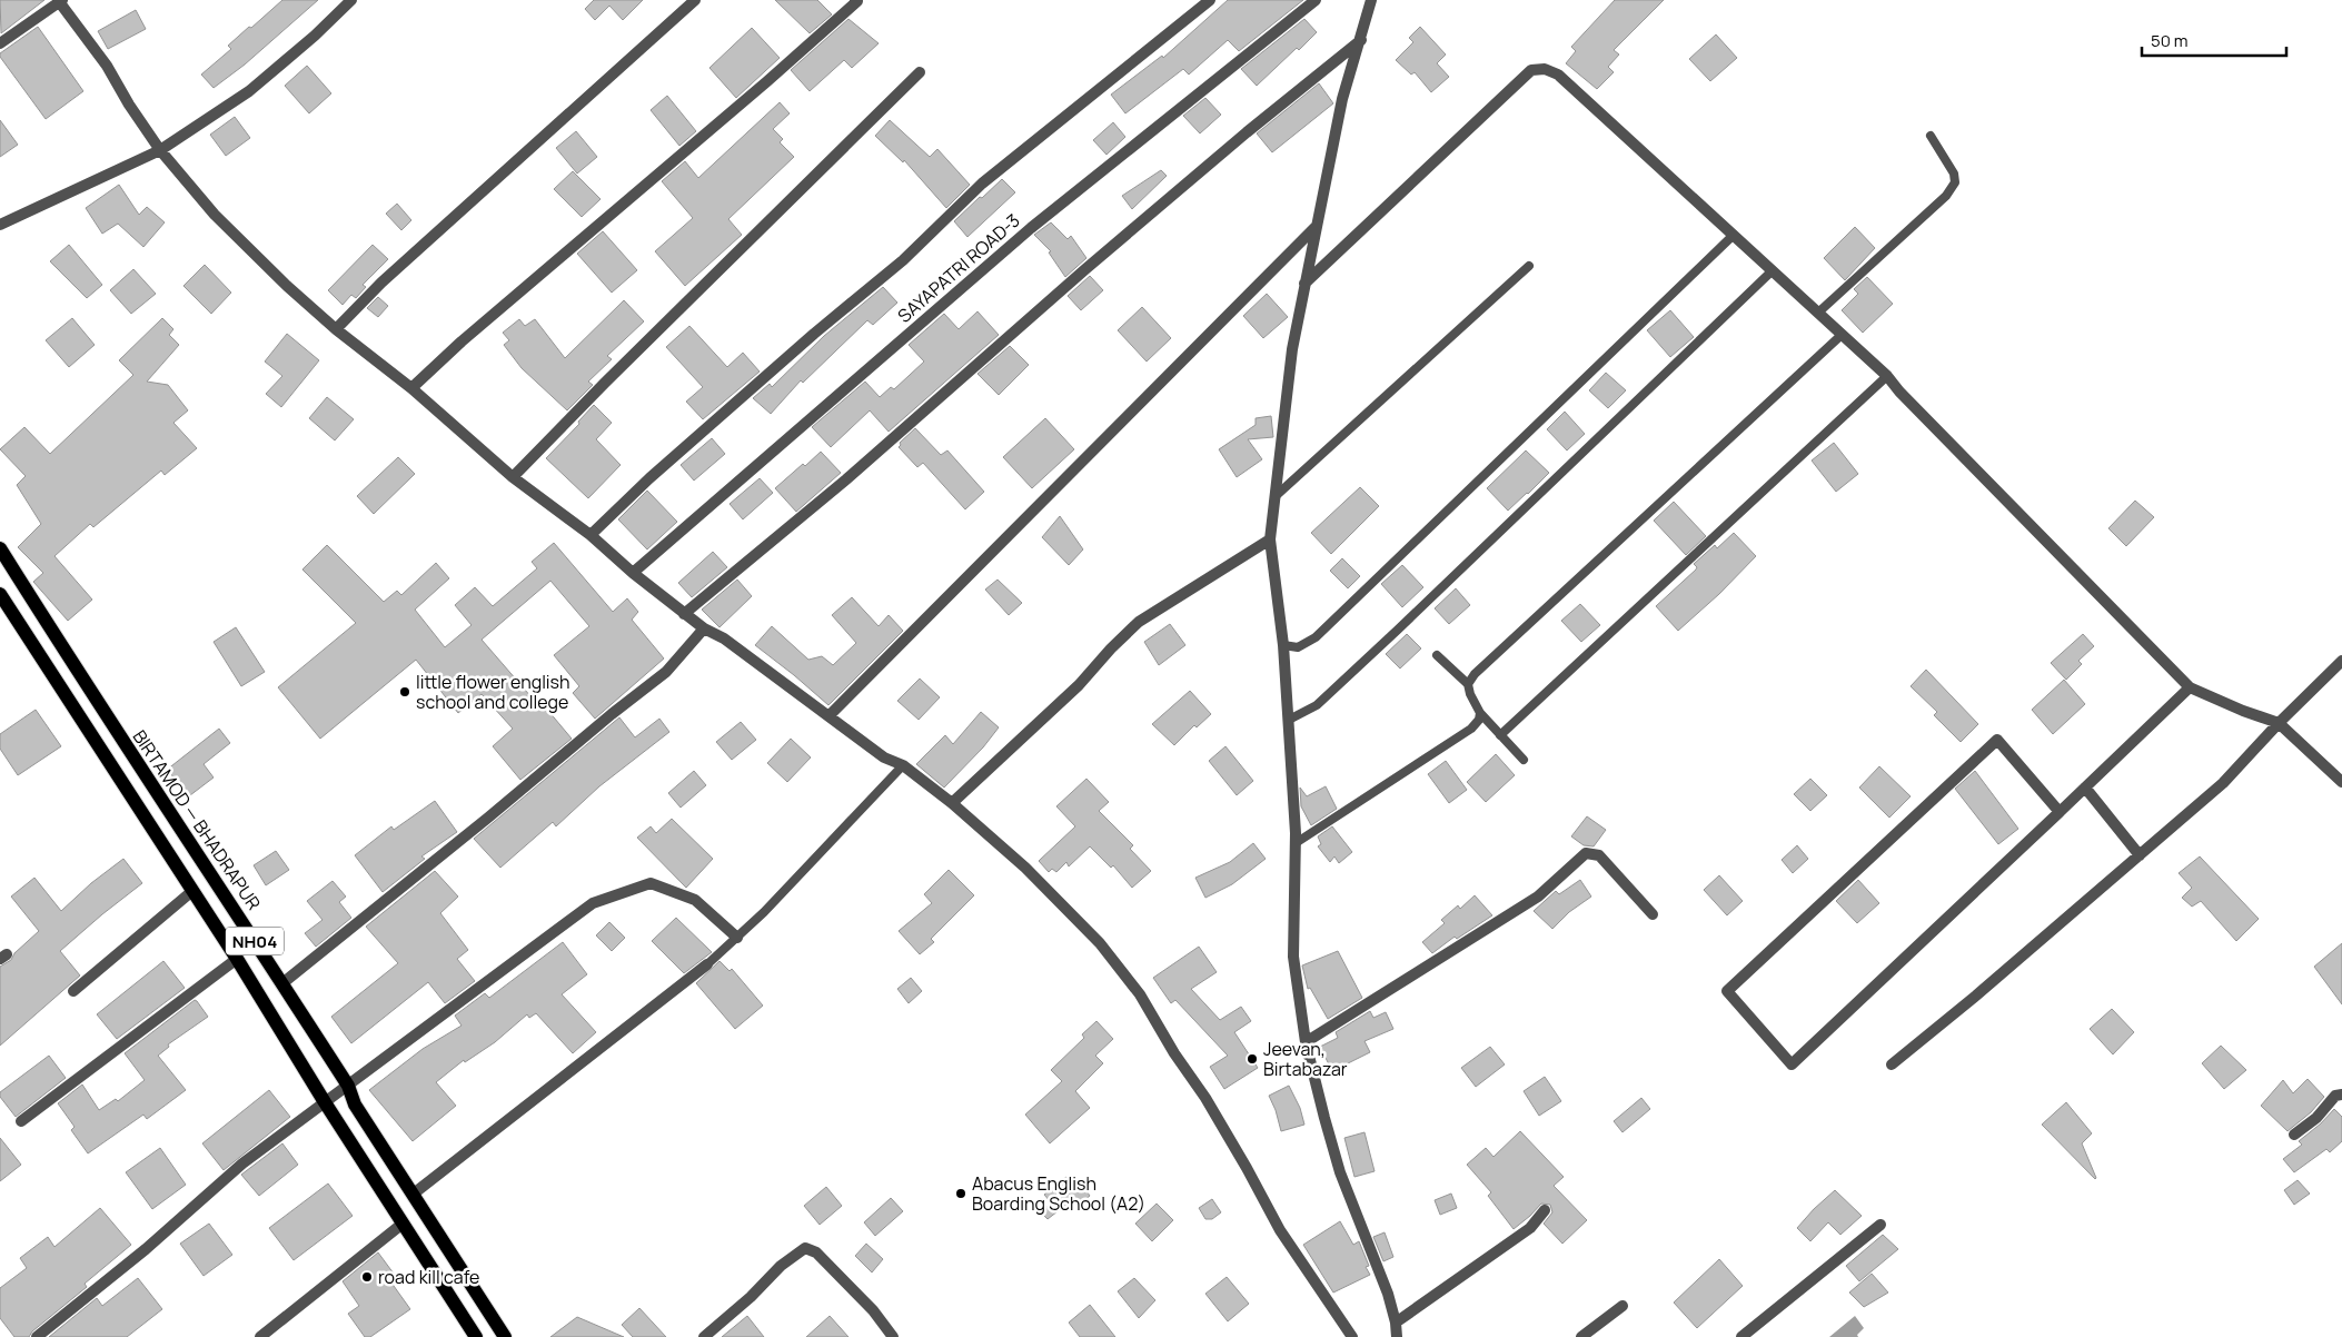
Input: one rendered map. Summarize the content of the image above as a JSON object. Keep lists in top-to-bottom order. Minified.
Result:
{"streets":{"main road":["BIRTAMOD — BHADRAPUR","NH04"],"street":["SAYAPATRI ROAD-3"]},"places":["little flower english school and college","Jeevan, Birtabazar","Abacus English Boarding School (A2)","road kill cafe"],"scale_bar":"50 m"}
